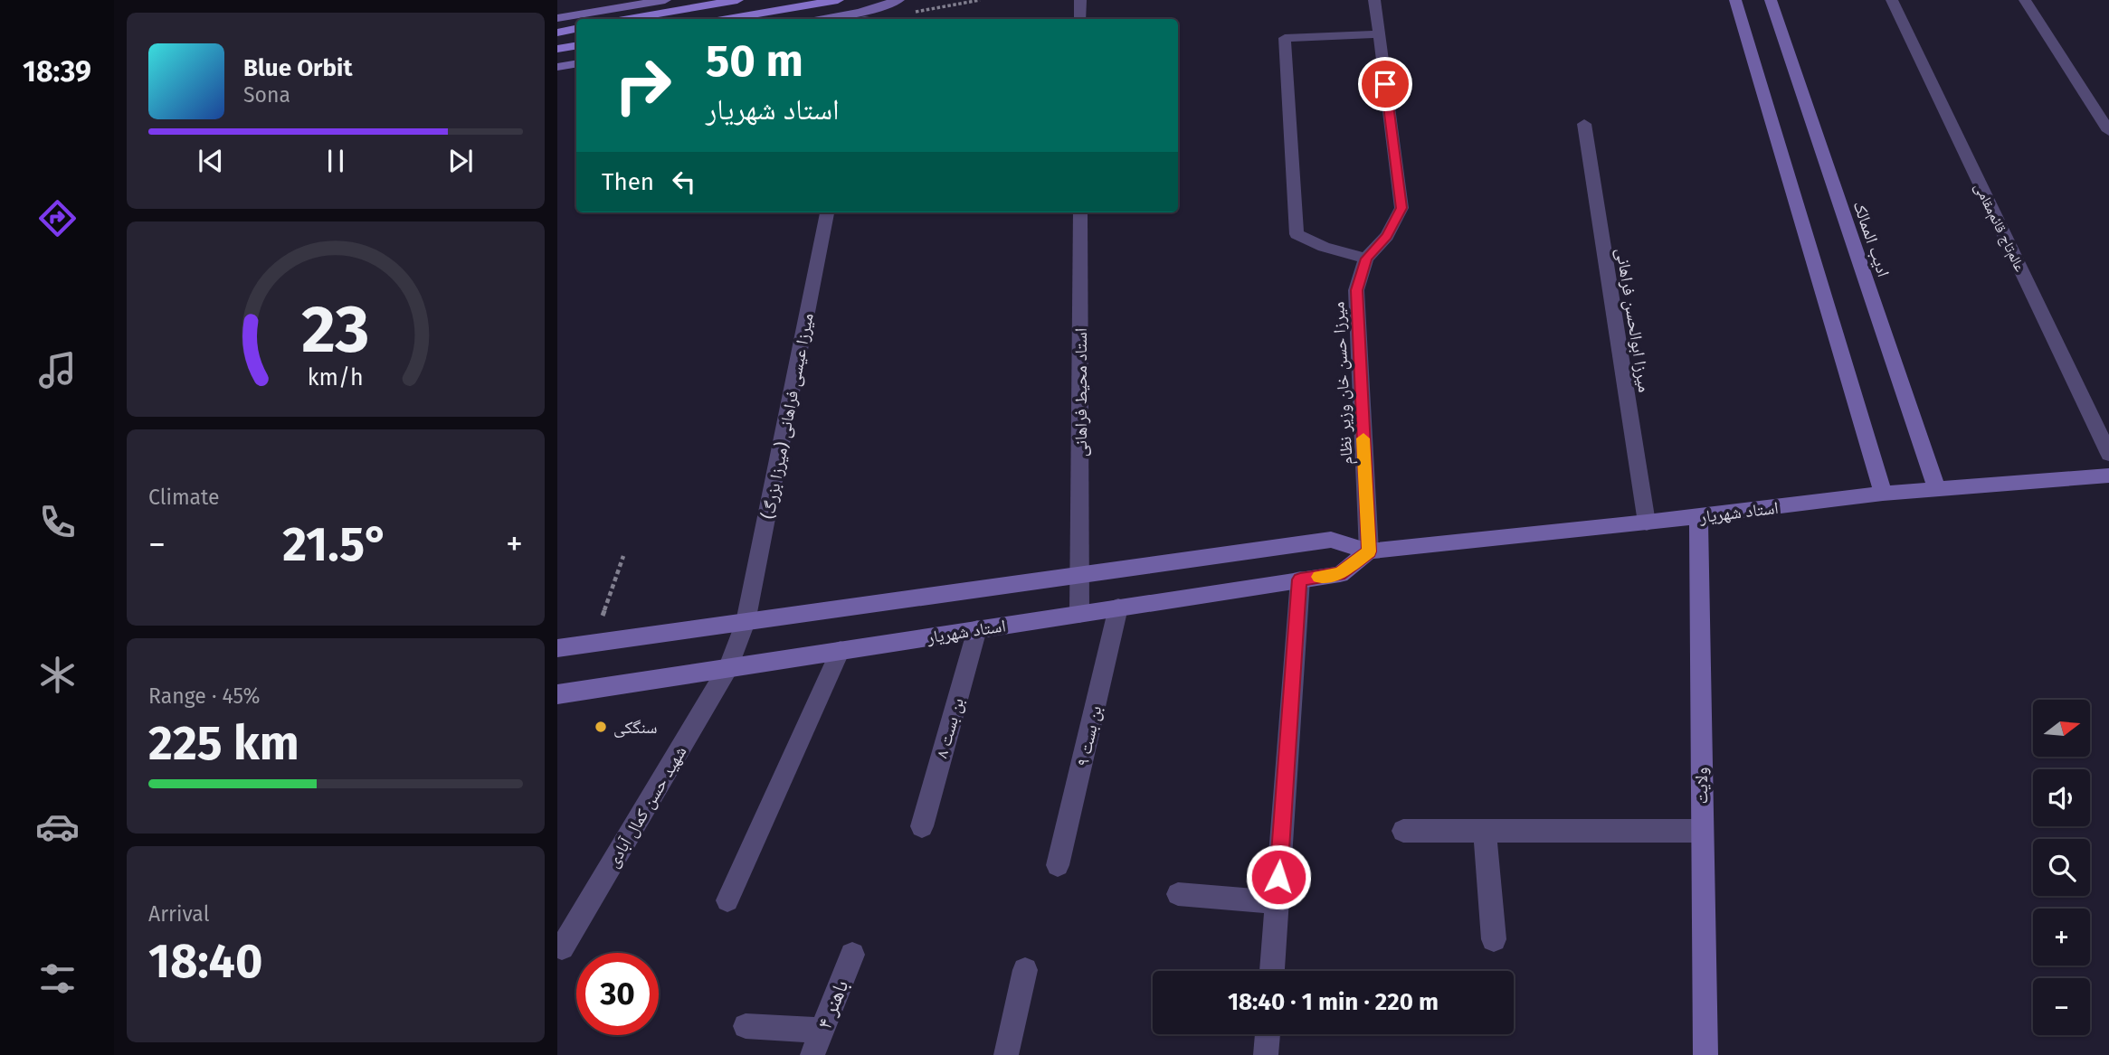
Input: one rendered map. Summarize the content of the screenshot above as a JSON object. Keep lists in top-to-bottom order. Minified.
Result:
{"streets":{"street":["عالم‌تاج قائم‌مقامی","ادیب الممالک","میرزا ابوالحسن فراهانی","میرزا حسن خان وزیر نظام","استاد محیط فراهانی","میرزا عیسی فراهانی (میرزا بزرگ)","استاد شهریار","بن بست ۸","بن بست ۹","ولایت","شهید حسن کمال آبادی","باهنر ۴"]},"crossings":[["ادیب الممالک","استاد شهریار"],["میرزا ابوالحسن فراهانی","استاد شهریار"],["میرزا حسن خان وزیر نظام","استاد شهریار"],["استاد محیط فراهانی","استاد شهریار"],["میرزا عیسی فراهانی (میرزا بزرگ)","استاد شهریار"],["میرزا عیسی فراهانی (میرزا بزرگ)","شهید حسن کمال آبادی"],["استاد شهریار","بن بست ۸"],["استاد شهریار","بن بست ۹"],["استاد شهریار","ولایت"],["استاد شهریار","شهید حسن کمال آبادی"]],"places":["سنگکی"],"north":"right","page":{"tabs":"18:39","turn":["50 m","استاد شهریار"],"song":["Blue Orbit","Sona"],"then":"Then","tile":["Climate",["Range · 45%","225 km"],["Arrival","18:40"]],"heat":["−","21.5°","+"],"map_buttons":["+","−"],"limit":"30","trip":"18:40 · 1 min · 220 m","gauge":["23","km/h"]}}
